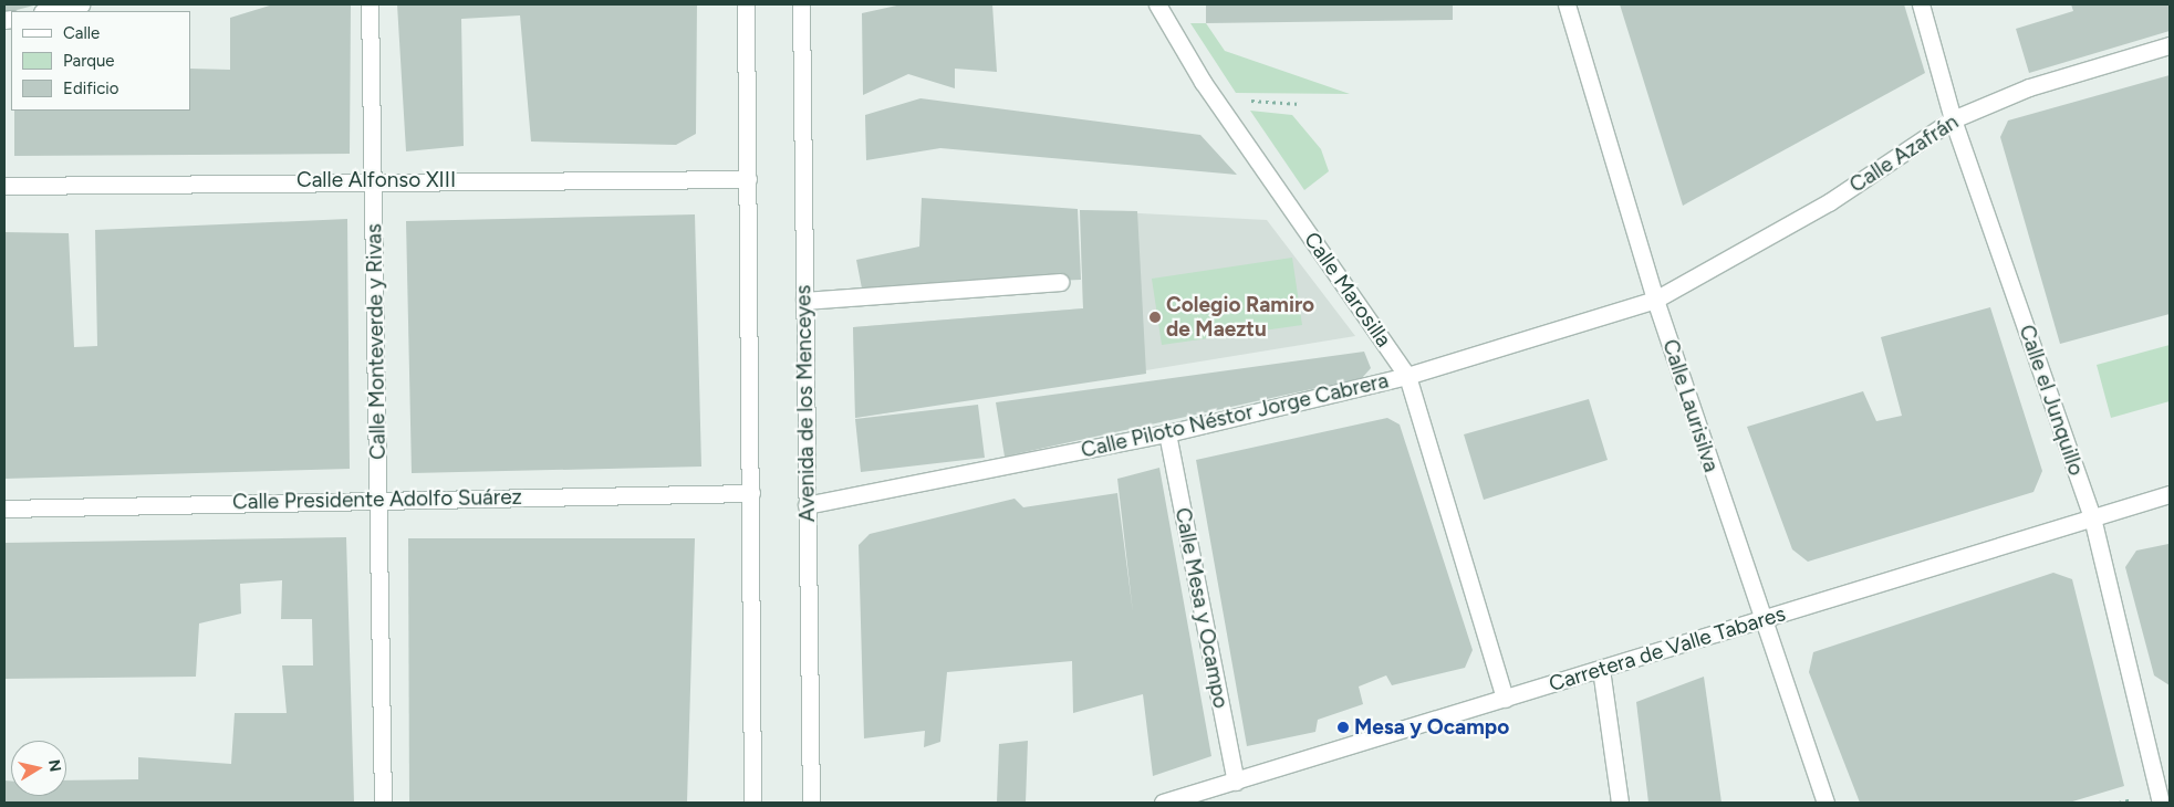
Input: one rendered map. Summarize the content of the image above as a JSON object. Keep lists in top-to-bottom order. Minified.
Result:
{"streets":{"street":["Calle Azafrán","Calle Alfonso XIII","Calle Marosilla","Calle Monteverde y Rivas","Calle el Junquillo","Avenida de los Menceyes","Calle Laurisilva","Calle Piloto Néstor Jorge Cabrera","Calle Presidente Adolfo Suárez","Calle Mesa y Ocampo","Carretera de Valle Tabares"]},"crossings":[["Calle Azafrán","Calle el Junquillo"],["Calle Azafrán","Calle Laurisilva"],["Calle Azafrán","Calle Piloto Néstor Jorge Cabrera"],["Calle Alfonso XIII","Calle Monteverde y Rivas"],["Calle Marosilla","Calle Piloto Néstor Jorge Cabrera"],["Calle Marosilla","Carretera de Valle Tabares"],["Calle Monteverde y Rivas","Calle Presidente Adolfo Suárez"],["Calle el Junquillo","Carretera de Valle Tabares"],["Avenida de los Menceyes","Calle Piloto Néstor Jorge Cabrera"],["Calle Laurisilva","Calle Piloto Néstor Jorge Cabrera"],["Calle Laurisilva","Carretera de Valle Tabares"],["Calle Piloto Néstor Jorge Cabrera","Calle Mesa y Ocampo"],["Calle Mesa y Ocampo","Carretera de Valle Tabares"]],"places":["Colegio Ramiro de Maeztu","Mesa y Ocampo"],"legend":["Calle","Parque","Edificio"],"north":"right"}
